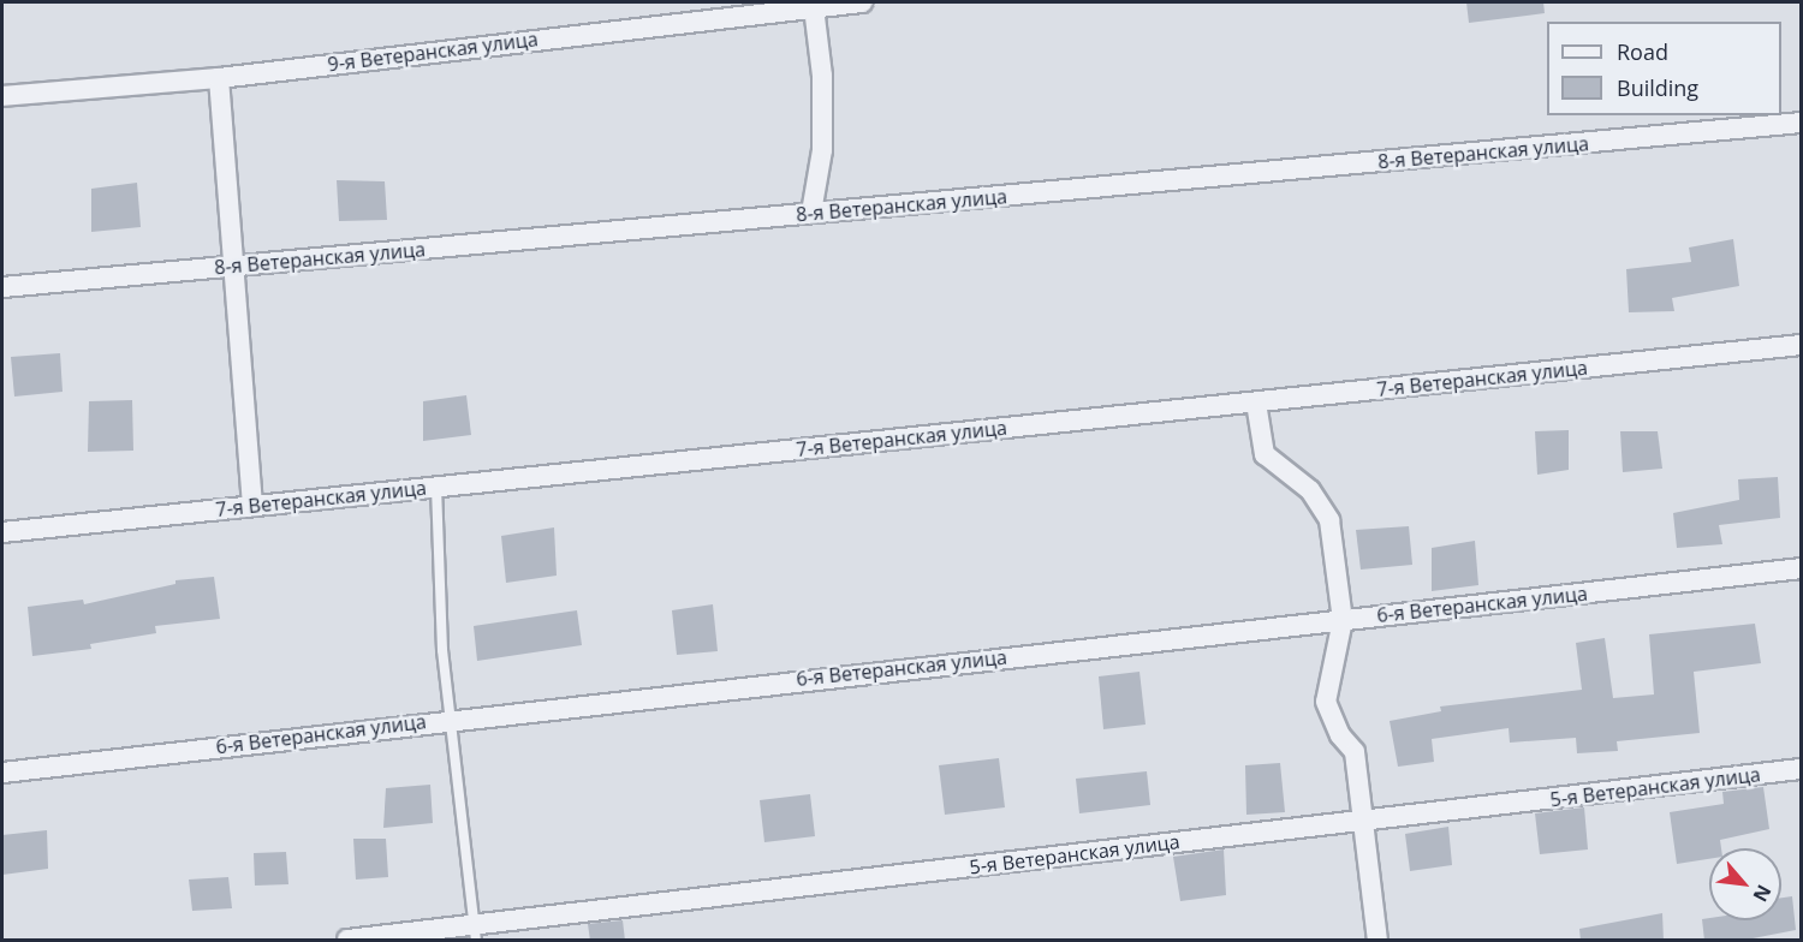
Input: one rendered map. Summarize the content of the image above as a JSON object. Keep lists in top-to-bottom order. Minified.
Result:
{"streets":{"street":["9-я Ветеранская улица","8-я Ветеранская улица","7-я Ветеранская улица","6-я Ветеранская улица","5-я Ветеранская улица"]},"legend":["Road","Building"],"north":"bottom right"}
